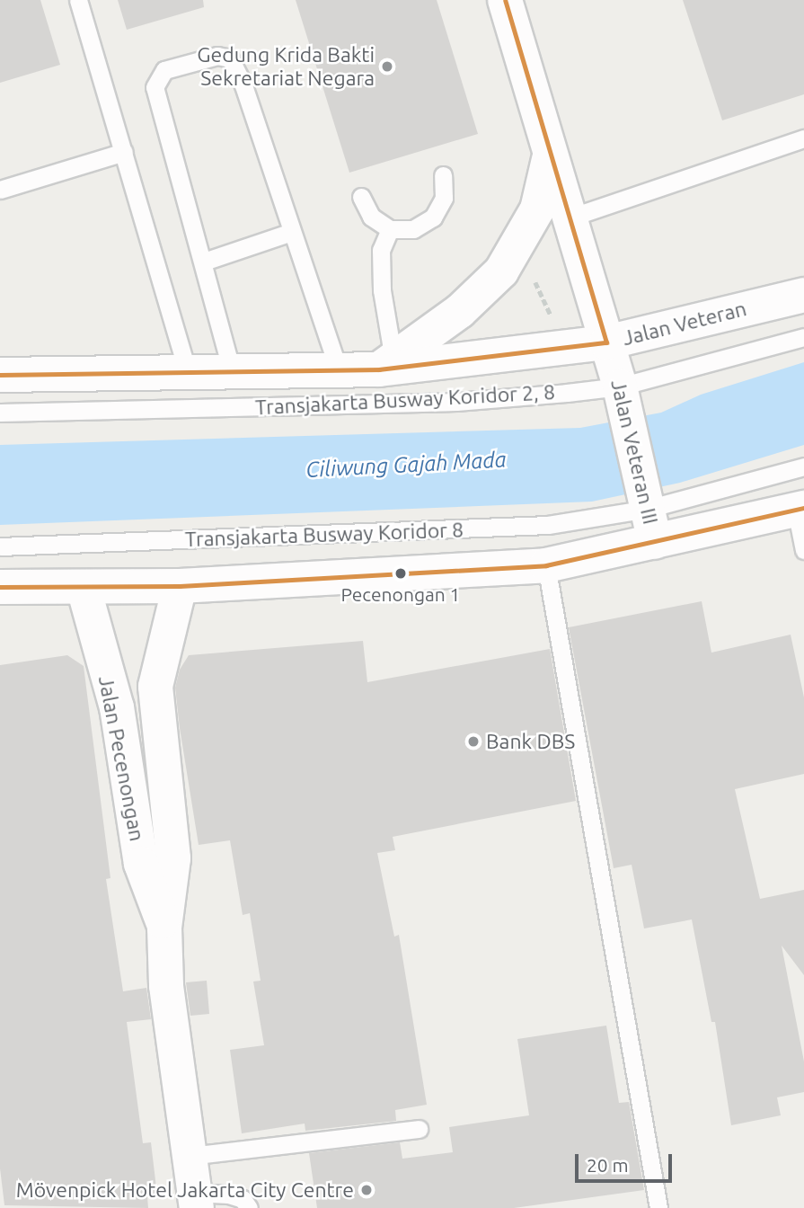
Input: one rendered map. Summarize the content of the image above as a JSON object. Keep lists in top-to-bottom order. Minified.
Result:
{"streets":{"main road":["Jalan Veteran","Jalan Veteran III","Jalan Pecenongan"],"lane":["Transjakarta Busway Koridor 2, 8","Transjakarta Busway Koridor 8"]},"crossings":[["Jalan Veteran","Jalan Veteran III"],["Transjakarta Busway Koridor 2, 8","Jalan Veteran III"],["Jalan Veteran III","Transjakarta Busway Koridor 8"]],"water":["Ciliwung Gajah Mada"],"places":["Gedung Krida Bakti Sekretariat Negara","Pecenongan 1","Bank DBS","Mövenpick Hotel Jakarta City Centre"],"scale_bar":"20 m"}
